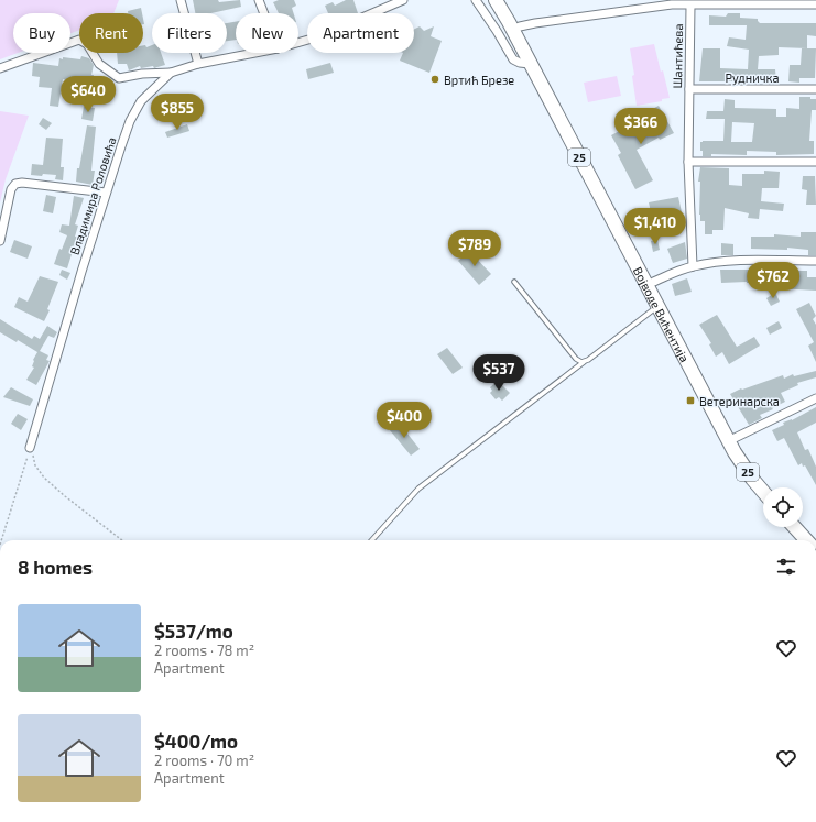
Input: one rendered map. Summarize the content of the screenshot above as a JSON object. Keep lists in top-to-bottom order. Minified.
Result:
{"streets":{"main road":["25","Војводе Вићентија"],"street":["Шантићева","Рудничка","Владимира Роловића"]},"crossings":[["Шантићева","Рудничка"],["25","Војводе Вићентија"]],"places":{"other":["Вртић Брезе"],"transit":["Ветеринарска"]},"page":{"chip":["Buy","Rent","Filters","New","Apartment"],"price":["$640","$855","$366","$1,410","$789","$762","$537","$400"],"heading":"8 homes","list":[{"name":"$537/mo","note":"2 rooms · 78 m² · Apartment"},{"name":"$400/mo","note":"2 rooms · 70 m² · Apartment"}]}}
